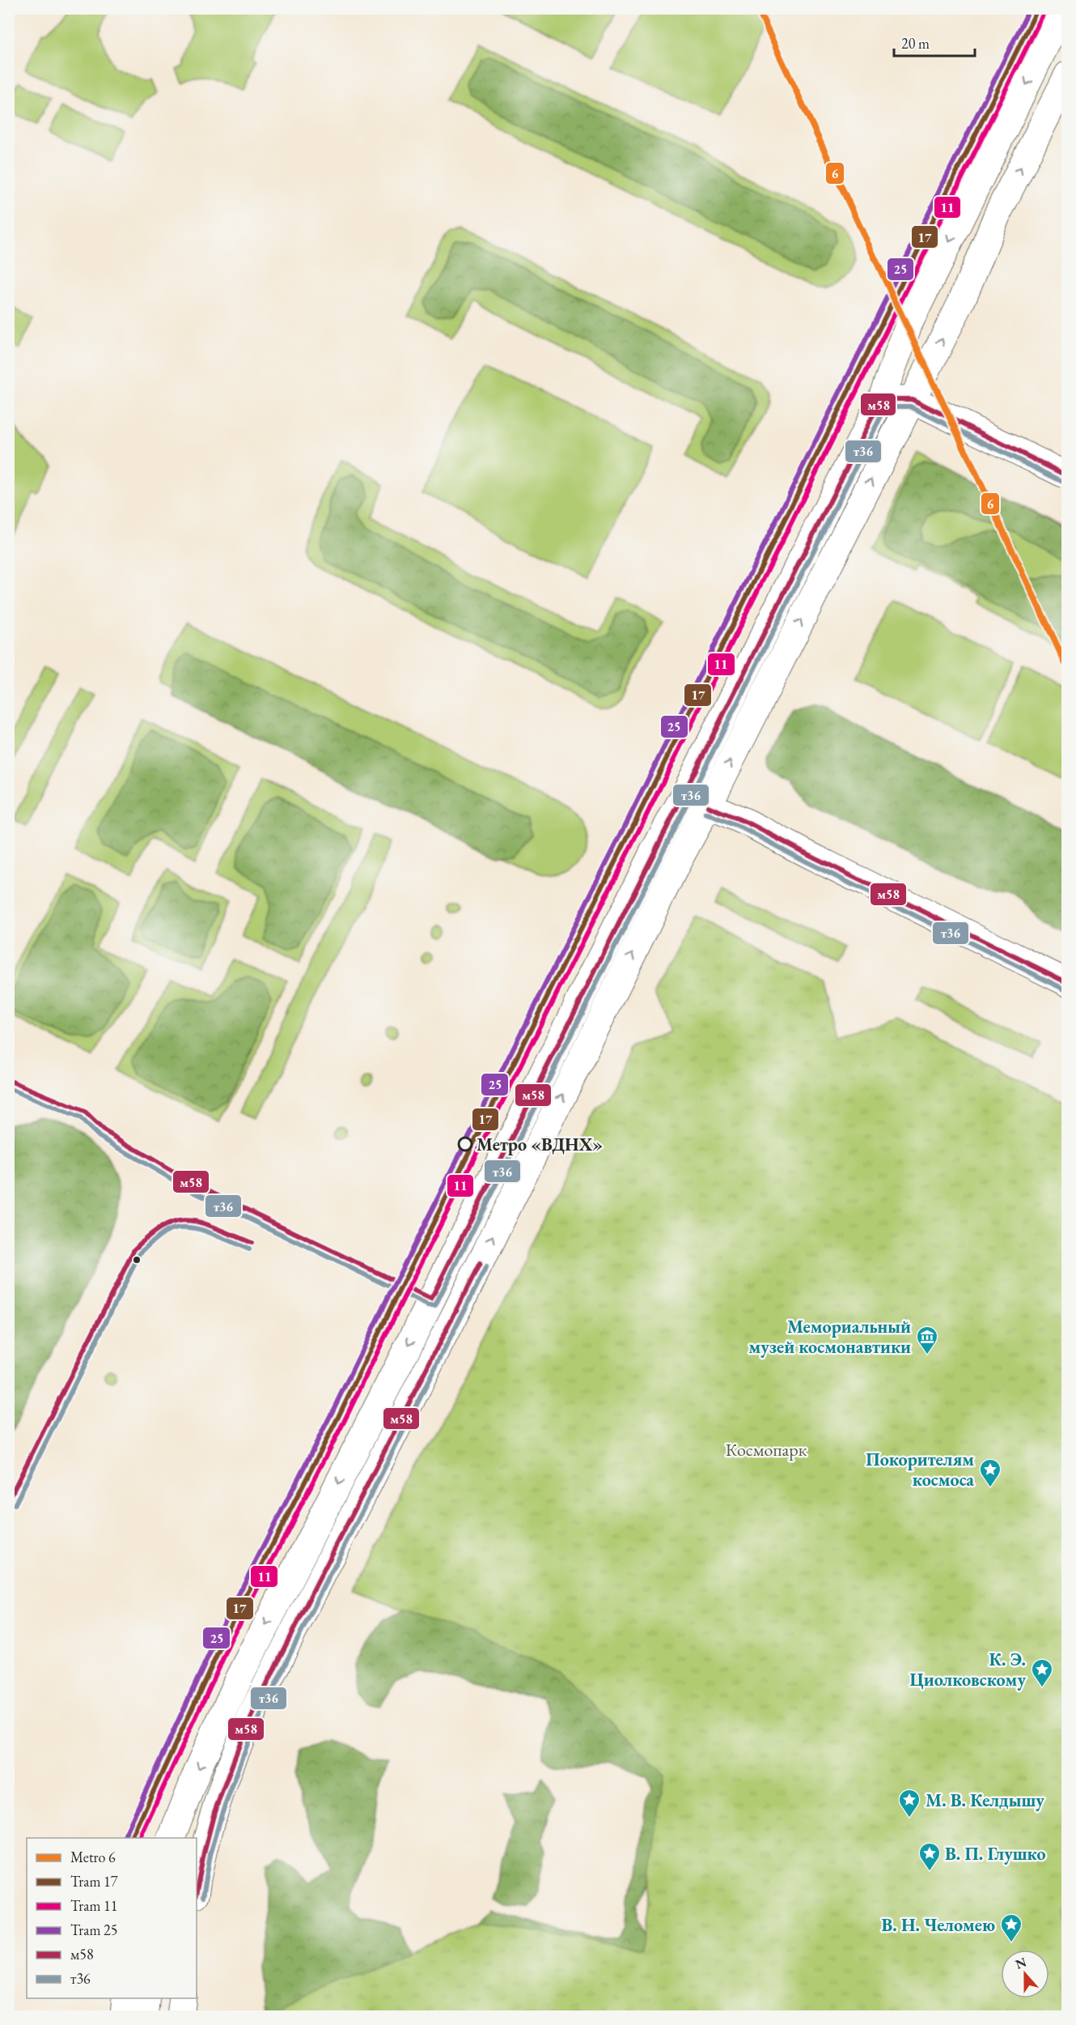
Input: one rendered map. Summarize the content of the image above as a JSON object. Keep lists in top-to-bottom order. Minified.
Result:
{"parks":["Космопарк"],"places":{"other":["Метро «ВДНХ»"],"museum":["Мемориальный музей космонавтики"],"place":["Покорителям космоса","К. Э. Циолковскому","М. В. Келдышу","В. П. Глушко","В. Н. Челомею"]},"lines":["metro line 6","tram line 17","tram line 25","tram line 11","transit line м58","transit line т36"],"legend":["Metro 6","Tram 17","Tram 11","Tram 25","м58","т36"],"scale_bar":"20 m","north":"top"}
